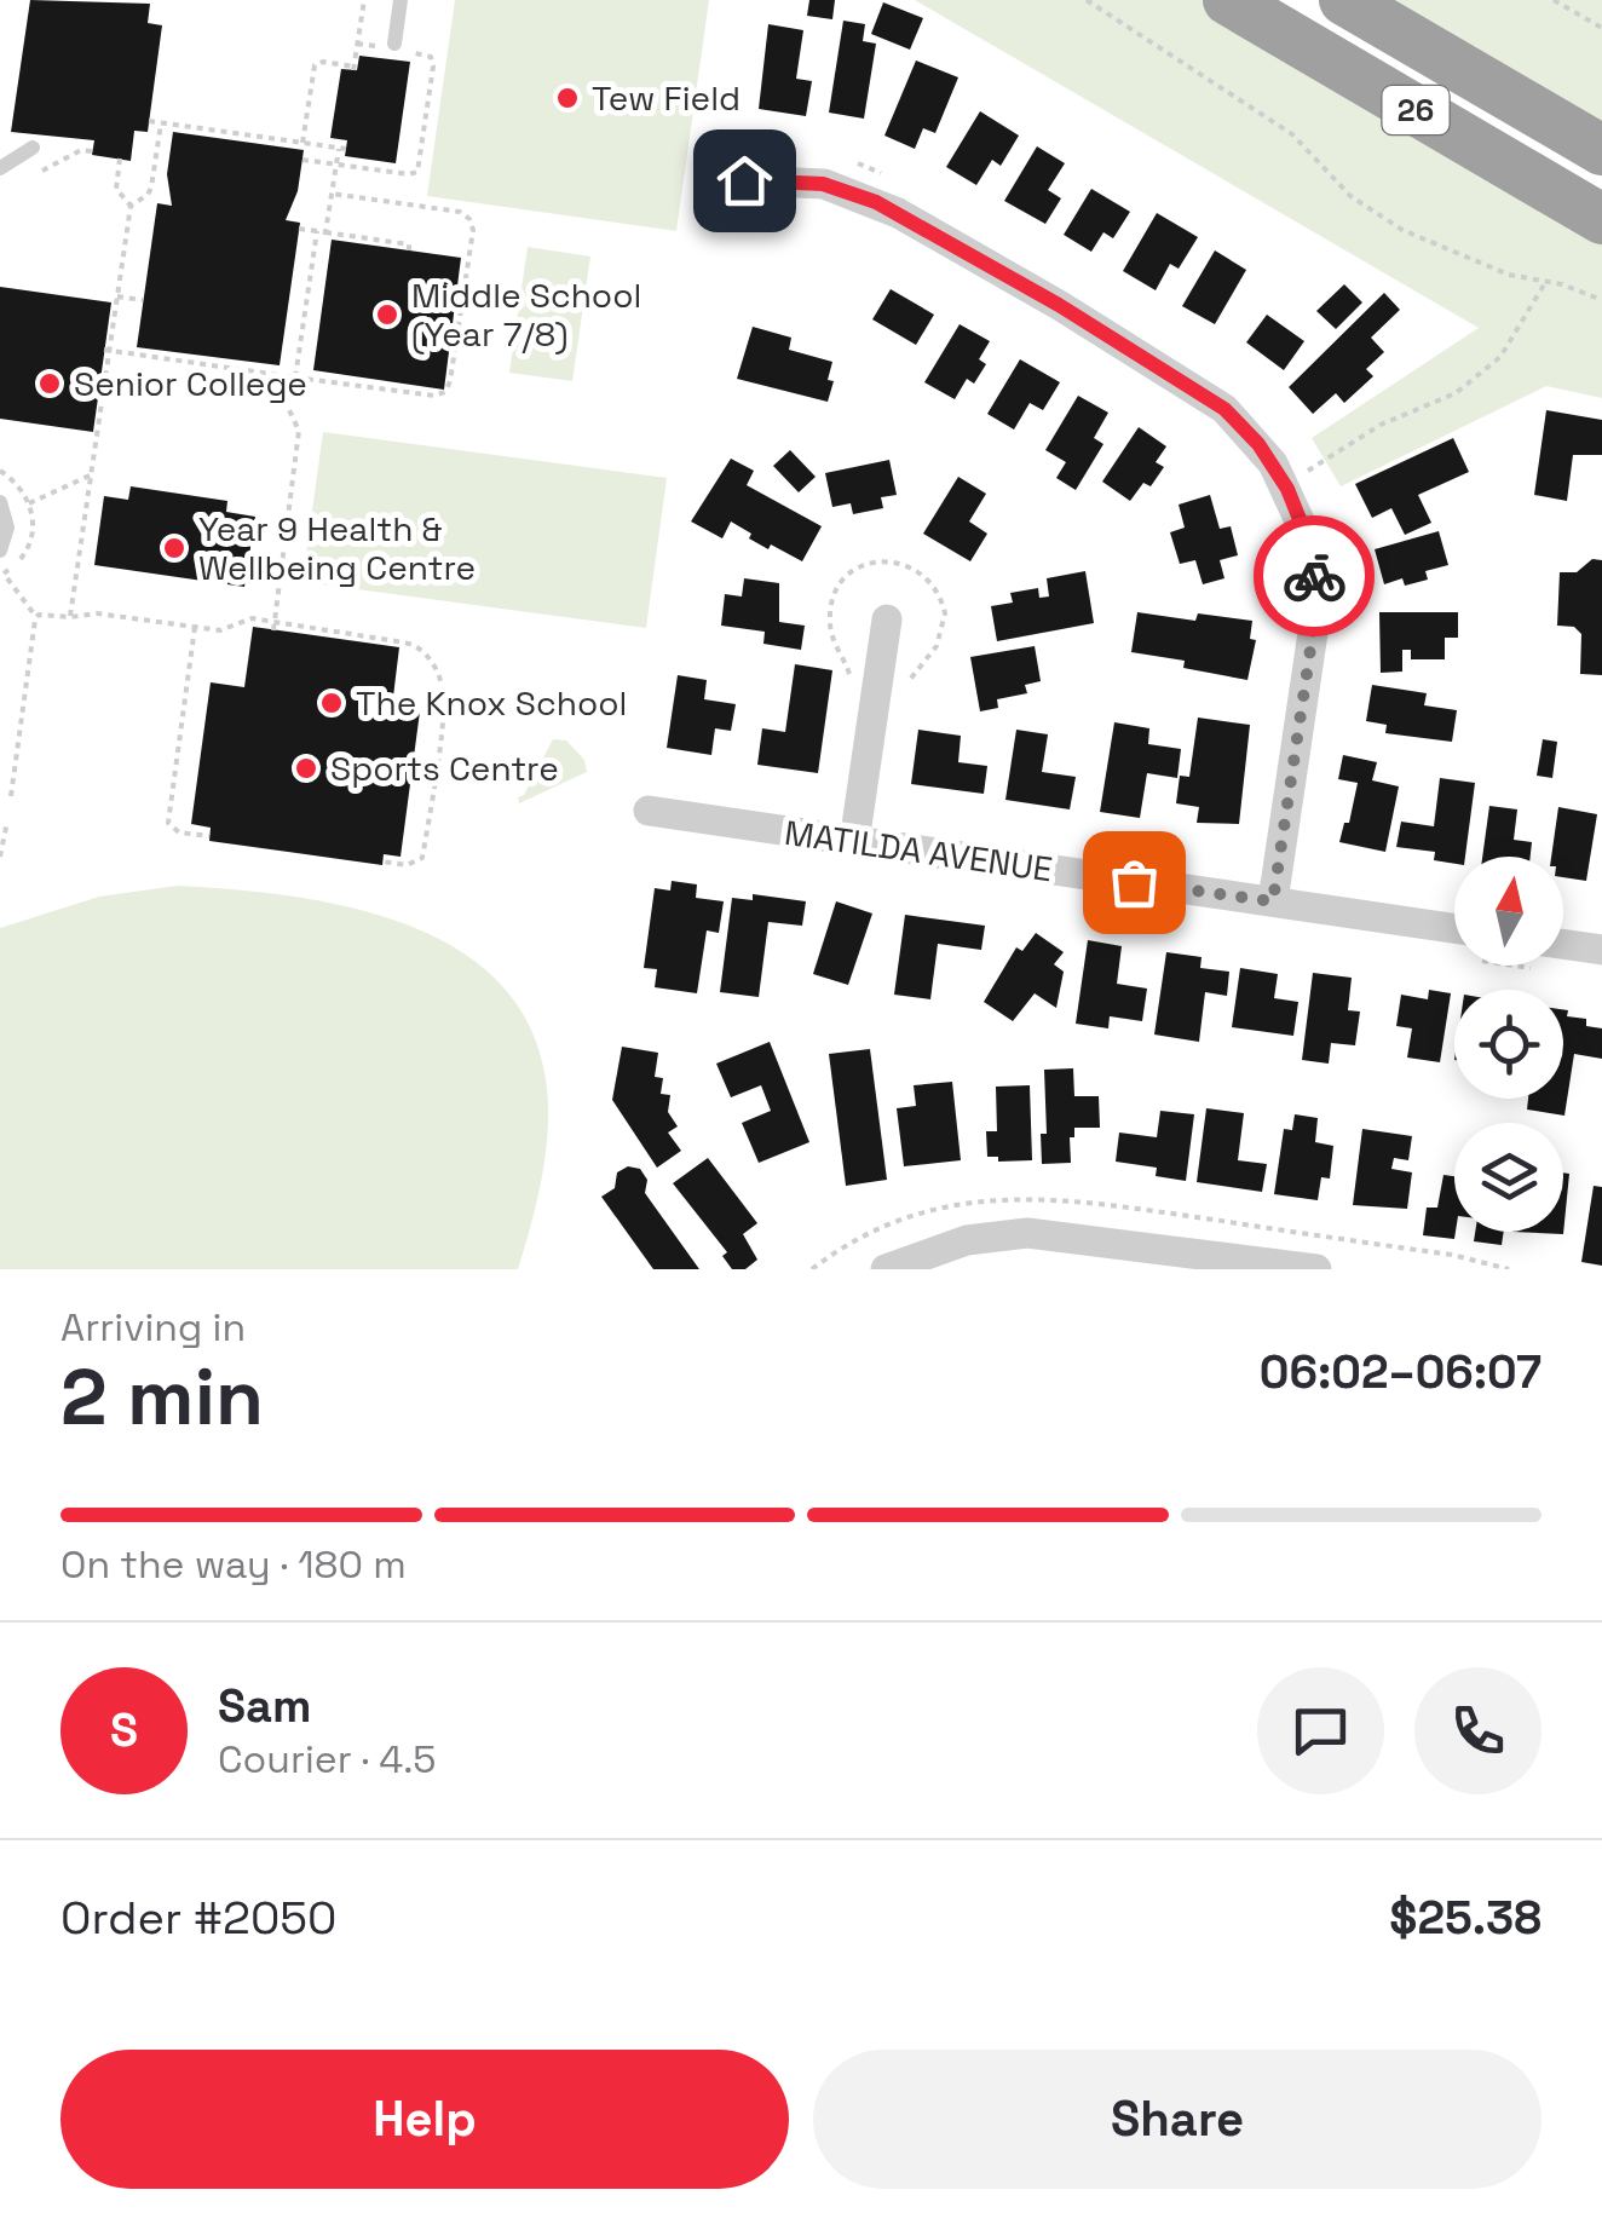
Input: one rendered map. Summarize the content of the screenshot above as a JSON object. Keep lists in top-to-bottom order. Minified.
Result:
{"streets":{"highway":["26"],"street":["MATILDA AVENUE"]},"places":["Tew Field","Middle School (Year 7/8)","Senior College","Year 9 Health & Wellbeing Centre","The Knox School","Sports Centre"],"north":"top","page":{"heading":["2 min","Arriving in","06:02–06:07"],"panel":["Sam","Courier · 4.5","Order #2050","$25.38"],"bar":"On the way · 180 m","round":"S","buttons":["Help","Share"]}}
